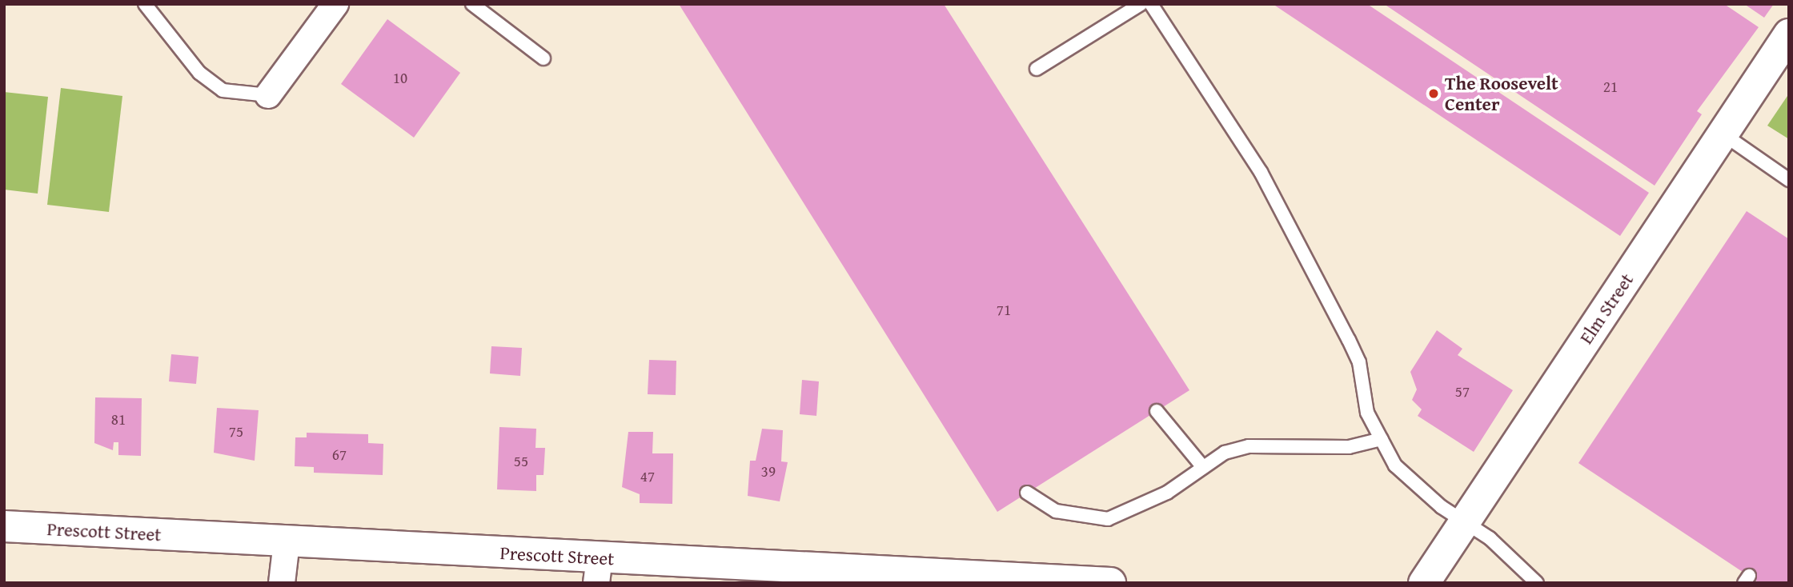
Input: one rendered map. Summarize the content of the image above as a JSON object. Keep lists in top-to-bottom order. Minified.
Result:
{"streets":{"street":["Elm Street","Prescott Street"]},"places":["The Roosevelt Center"],"house_numbers":["10","21","71","57","81","75","67","55","39","47"]}
